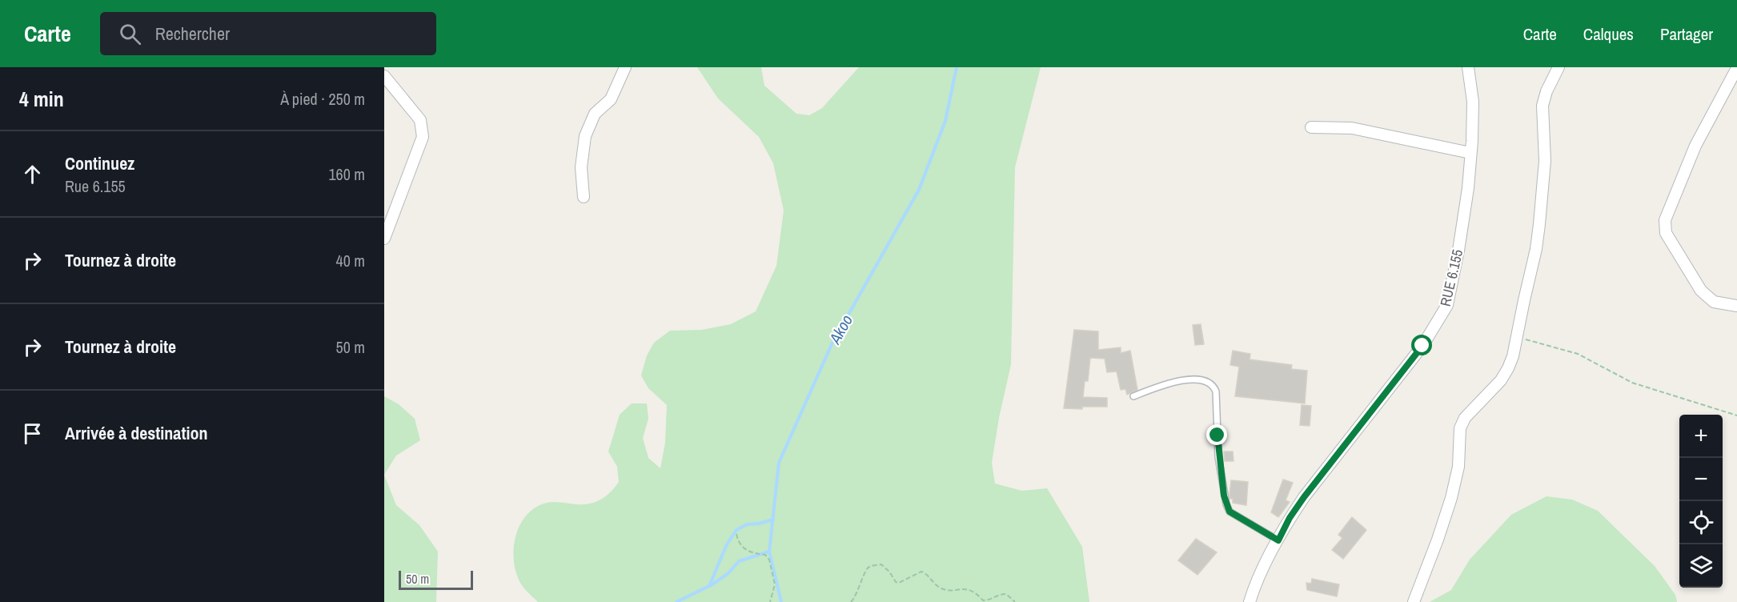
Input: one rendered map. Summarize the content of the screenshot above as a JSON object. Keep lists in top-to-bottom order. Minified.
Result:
{"streets":{"street":["RUE 6.155"]},"water":["Akoo"],"scale_bar":"50 m","page":{"header":"Carte","search":"Rechercher","nav":["Carte","Calques","Partager"],"heading":["4 min","À pied · 250 m"],"list":[["Continuez","Rue 6.155","160 m"],["Tournez à droite","40 m"],["Tournez à droite","50 m"],"Arrivée à destination"],"map_buttons":["+","−"],"scale":"50 m"}}
